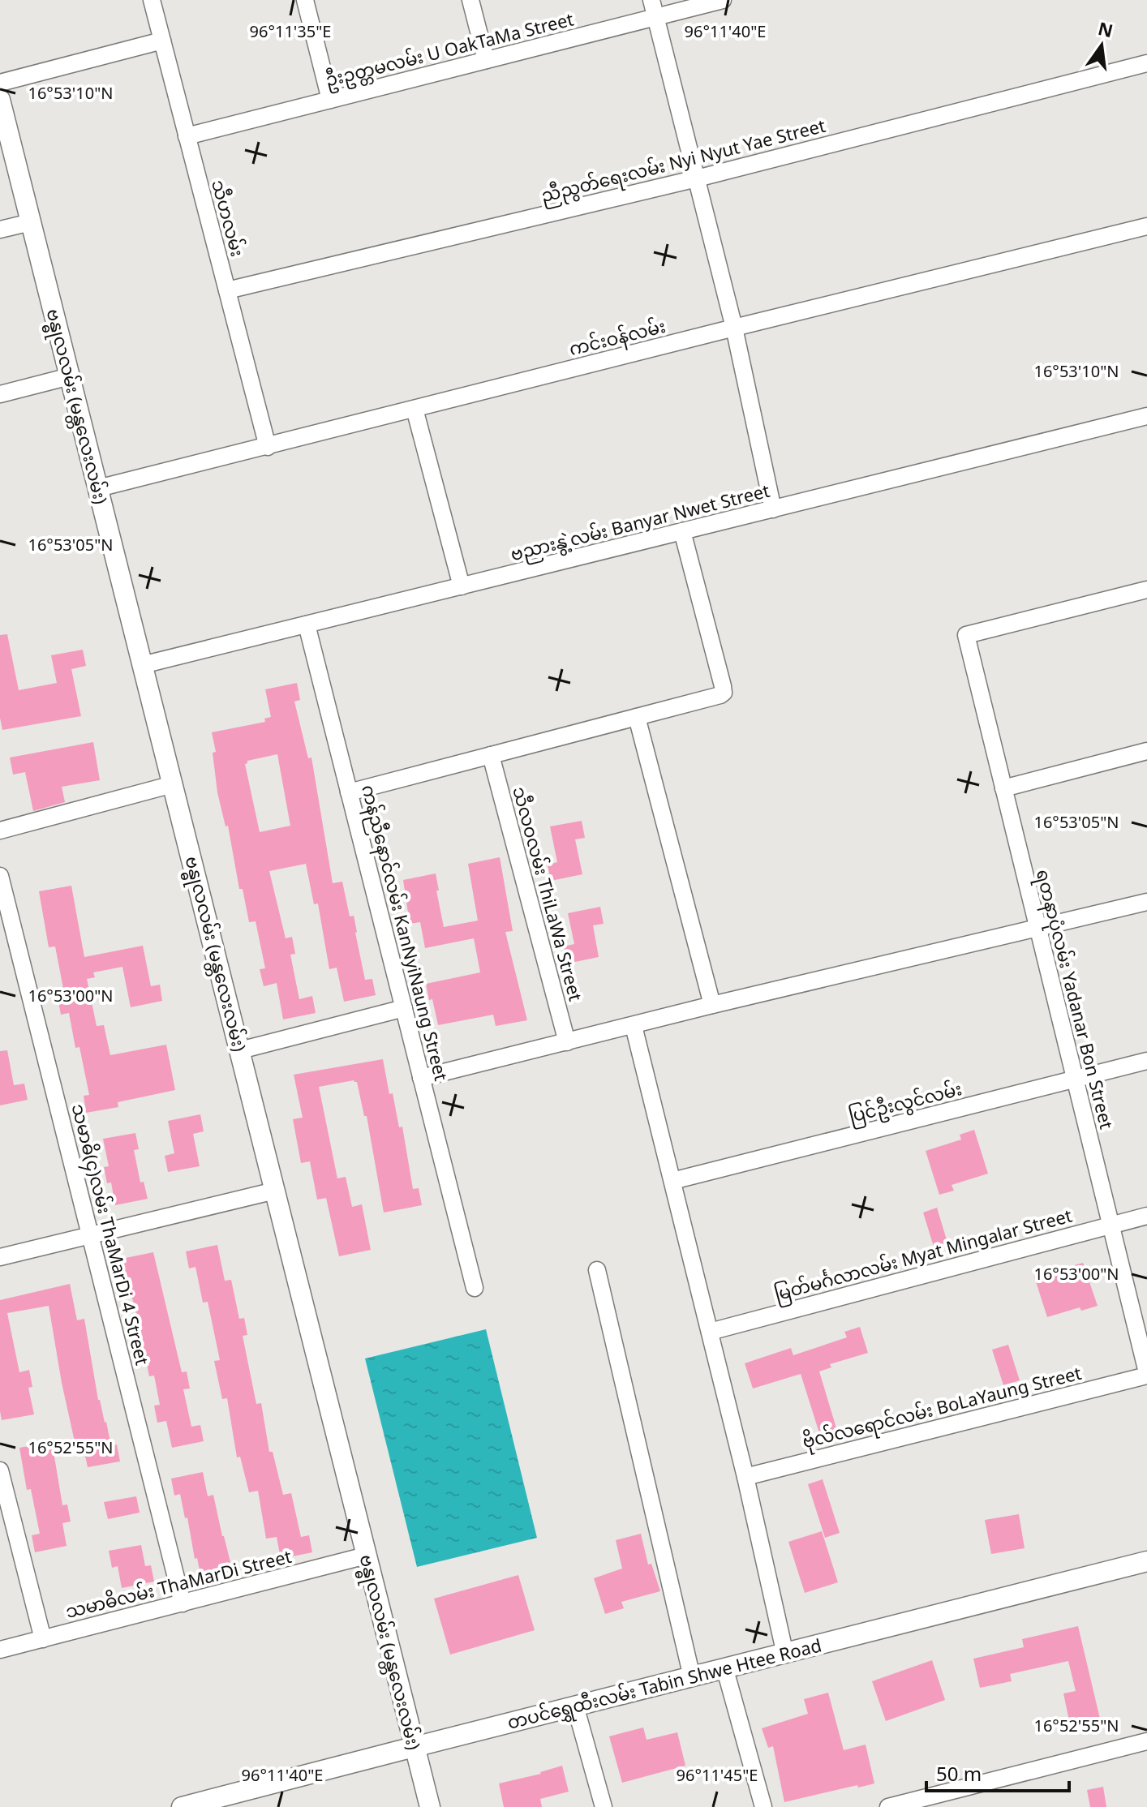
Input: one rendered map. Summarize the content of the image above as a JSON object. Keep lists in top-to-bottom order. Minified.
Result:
{"streets":{"street":["ဦးဥတ္တမလမ်း U OakTaMa Street","ညီညွတ်ရေးလမ်း Nyi Nyut Yae Street","သီဟလမ်း","ကင်းဝန်လမ်း","ဗန္ဓုလလမ်း (မန္တလေးလမ်း)","ဗညားနွဲ့လမ်း Banyar Nwet Street","သီလဝလမ်း ThiLaWa Street","ကန်ညီနောင်လမ်း KanNyiNaung Street","ရတနာပုံလမ်း Yadanar Bon Street","ပြင်ဦးလွင်လမ်း","သမာဓိ(၄)လမ်း ThaMarDi 4 Street","မြတ်မင်္ဂလာလမ်း Myat Mingalar Street","ဗိုလ်လရောင်လမ်း BoLaYaung Street","သမာဓိလမ်း ThaMarDi Street","တပင်ရွှေထီးလမ်း Tabin Shwe Htee Road"]},"crossings":[["ဦးဥတ္တမလမ်း U OakTaMa Street","သီဟလမ်း"],["ညီညွတ်ရေးလမ်း Nyi Nyut Yae Street","သီဟလမ်း"],["သီဟလမ်း","ကင်းဝန်လမ်း"],["ကင်းဝန်လမ်း","ဗန္ဓုလလမ်း (မန္တလေးလမ်း)"],["ဗန္ဓုလလမ်း (မန္တလေးလမ်း)","ဗညားနွဲ့လမ်း Banyar Nwet Street"],["ဗန္ဓုလလမ်း (မန္တလေးလမ်း)","သမာဓိလမ်း ThaMarDi Street"],["ဗန္ဓုလလမ်း (မန္တလေးလမ်း)","တပင်ရွှေထီးလမ်း Tabin Shwe Htee Road"],["ဗညားနွဲ့လမ်း Banyar Nwet Street","ကန်ညီနောင်လမ်း KanNyiNaung Street"],["ရတနာပုံလမ်း Yadanar Bon Street","ပြင်ဦးလွင်လမ်း"],["ရတနာပုံလမ်း Yadanar Bon Street","မြတ်မင်္ဂလာလမ်း Myat Mingalar Street"],["ရတနာပုံလမ်း Yadanar Bon Street","ဗိုလ်လရောင်လမ်း BoLaYaung Street"],["သမာဓိ(၄)လမ်း ThaMarDi 4 Street","သမာဓိလမ်း ThaMarDi Street"]],"scale_bar":"50 m","north":"top","coordinates":["96°11'35\"E","96°11'40\"E","16°53'10\"N","16°53'05\"N","16°53'00\"N","16°52'55\"N","96°11'45\"E"]}
